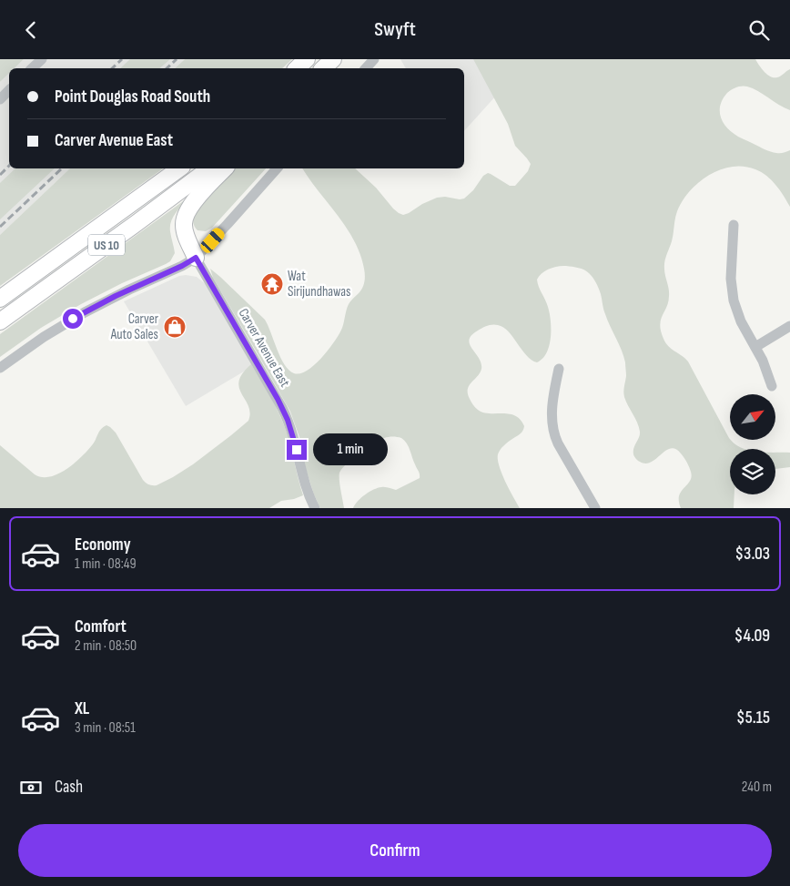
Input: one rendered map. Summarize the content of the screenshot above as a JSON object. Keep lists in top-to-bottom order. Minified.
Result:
{"streets":{"highway":["US 10"],"street":["Carver Avenue East"]},"places":{"temple":["Wat Sirijundhawas"],"shop":["Carver Auto Sales"]},"north":"top right","page":{"header":"Swyft","banner":["Point Douglas Road South","Carver Avenue East"],"bubble":"1 min","list":[{"name":"Economy","note":"1 min · 08:49","value":"$3.03"},{"name":"Comfort","note":"2 min · 08:50","value":"$4.09"},{"name":"XL","note":"3 min · 08:51","value":"$5.15"}],"pay":["Cash","240 m"],"buttons":"Confirm"}}
